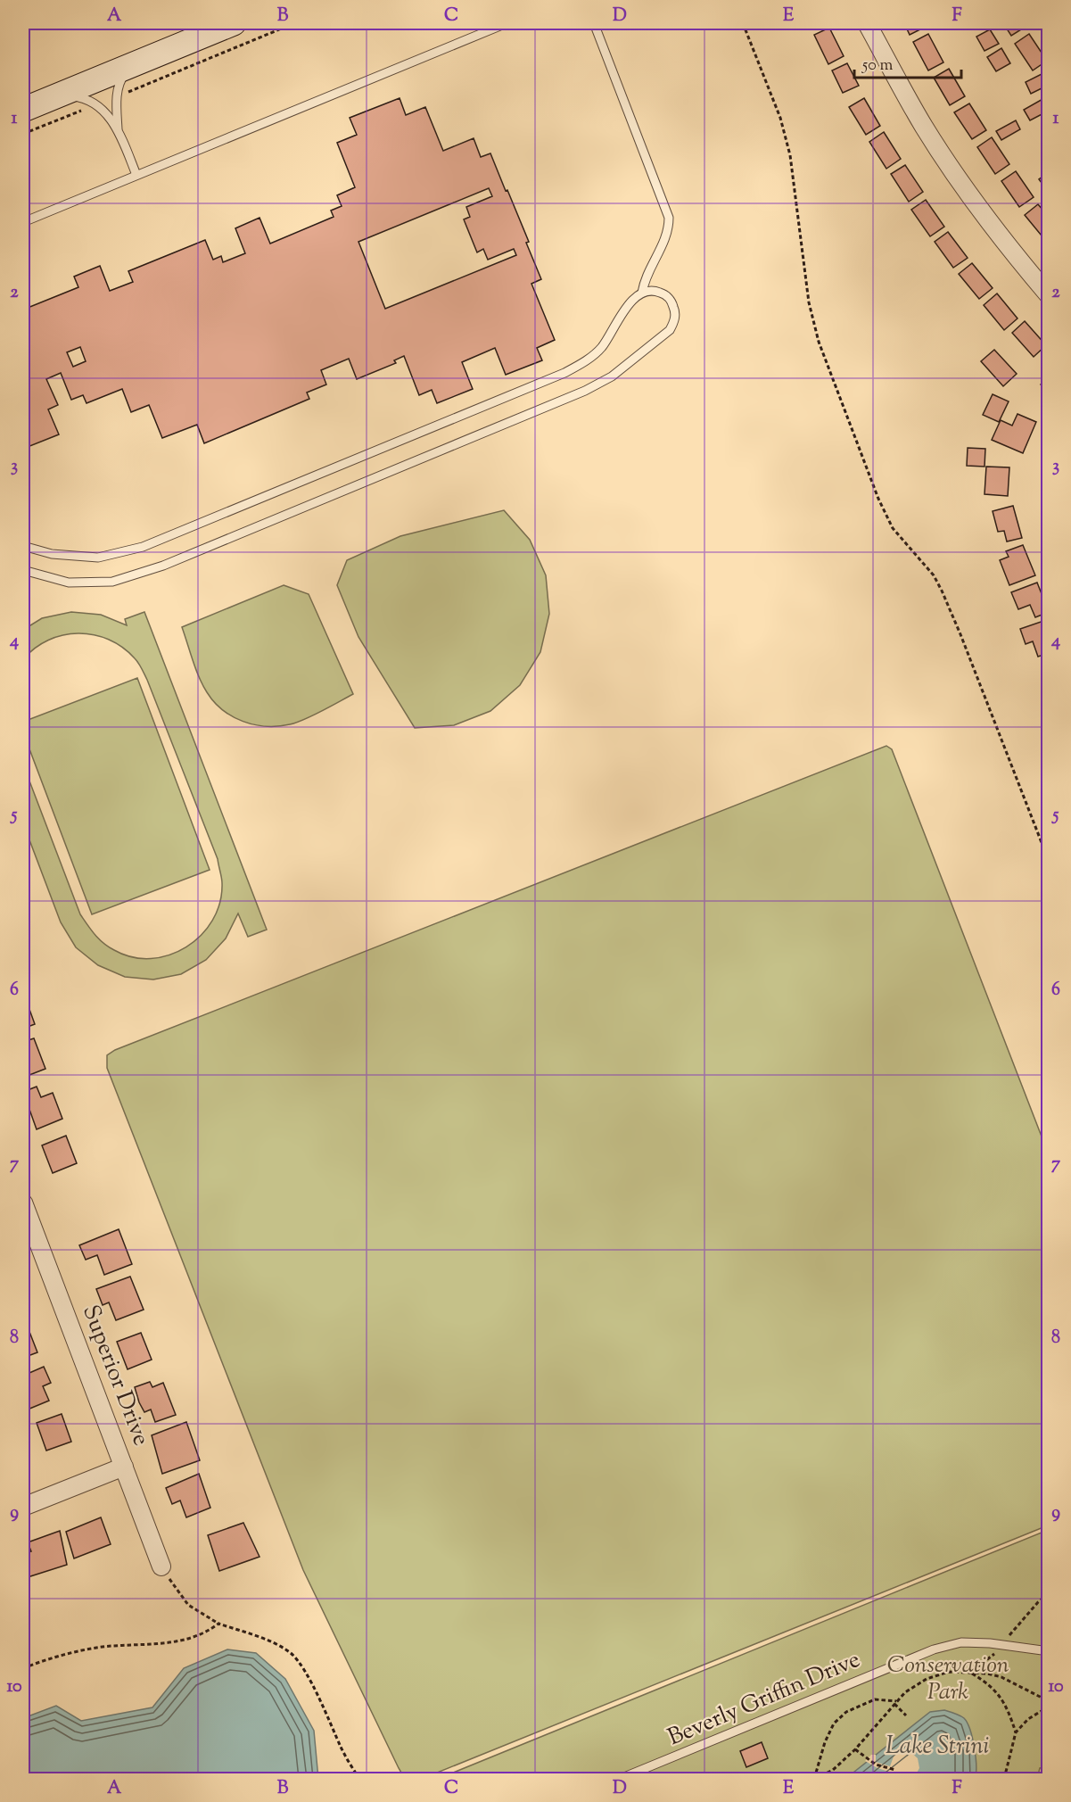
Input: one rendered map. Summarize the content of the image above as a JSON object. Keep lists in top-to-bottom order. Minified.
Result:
{"streets":{"street":["Superior Drive"],"lane":["Beverly Griffin Drive"]},"water":["Lake Strini"],"parks":["Conservation Park"],"scale_bar":"50 m","grid":{"columns":["A","B","C","D","E","F"],"rows":["1","2","3","4","5","6","7","8","9","10"]}}
